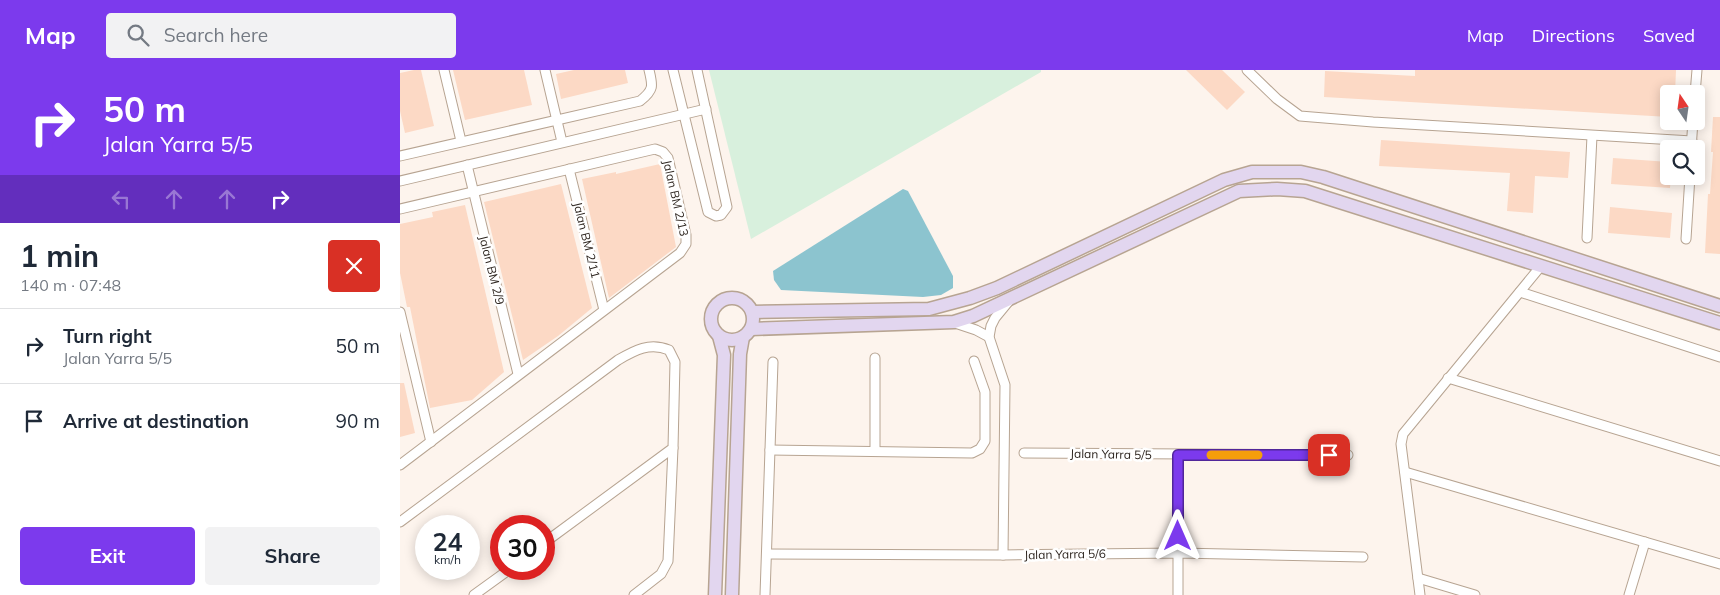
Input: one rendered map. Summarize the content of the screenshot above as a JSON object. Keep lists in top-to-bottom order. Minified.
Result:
{"streets":{"street":["Jalan BM 2/13","Jalan BM 2/11","Jalan BM 2/9","Jalan Yarra 5/5","Jalan Yarra 5/6"]},"crossings":[["Jalan BM 2/13","Jalan BM 2/11"]],"north":"top","page":{"header":"Map","search":"Search here","nav":["Map","Directions","Saved"],"turn":["50 m","Jalan Yarra 5/5"],"heading":["1 min","140 m · 07:48"],"list":[{"name":"Turn right","note":"Jalan Yarra 5/5","value":"50 m"},{"name":"Arrive at destination","value":"90 m"}],"speed":"24 km/h","limit":"30","buttons":["Exit","Share"]}}
